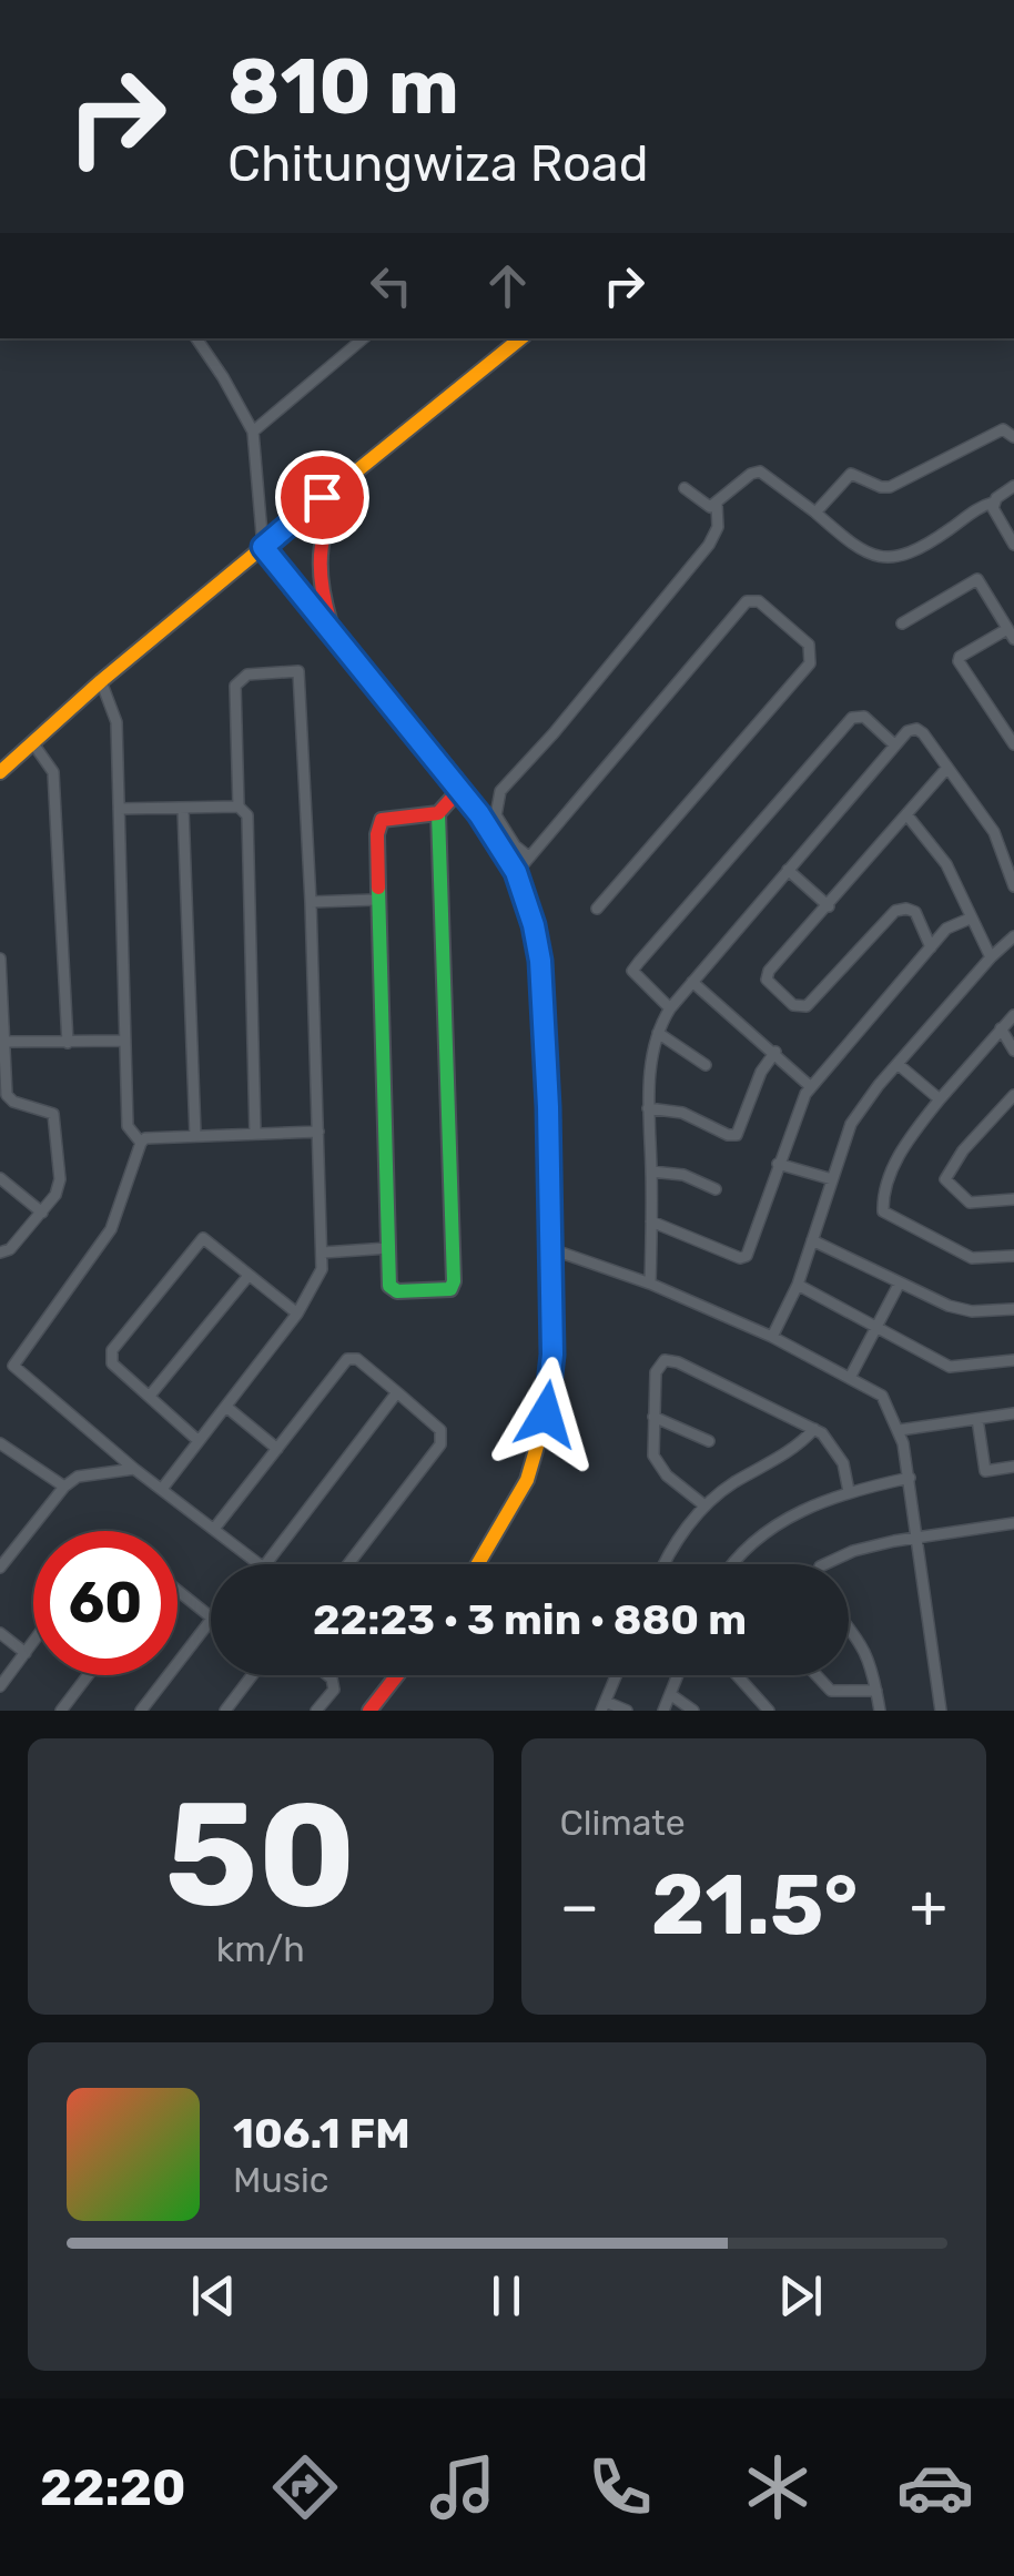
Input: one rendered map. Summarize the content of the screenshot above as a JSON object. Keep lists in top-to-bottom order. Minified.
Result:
{"page":{"turn":["810 m","Chitungwiza Road"],"limit":"60","trip":"22:23 · 3 min · 880 m","tile":[["50","km/h"],"Climate"],"heat":["−","21.5°","+"],"song":["106.1 FM","Music"],"tabs":"22:20"}}
